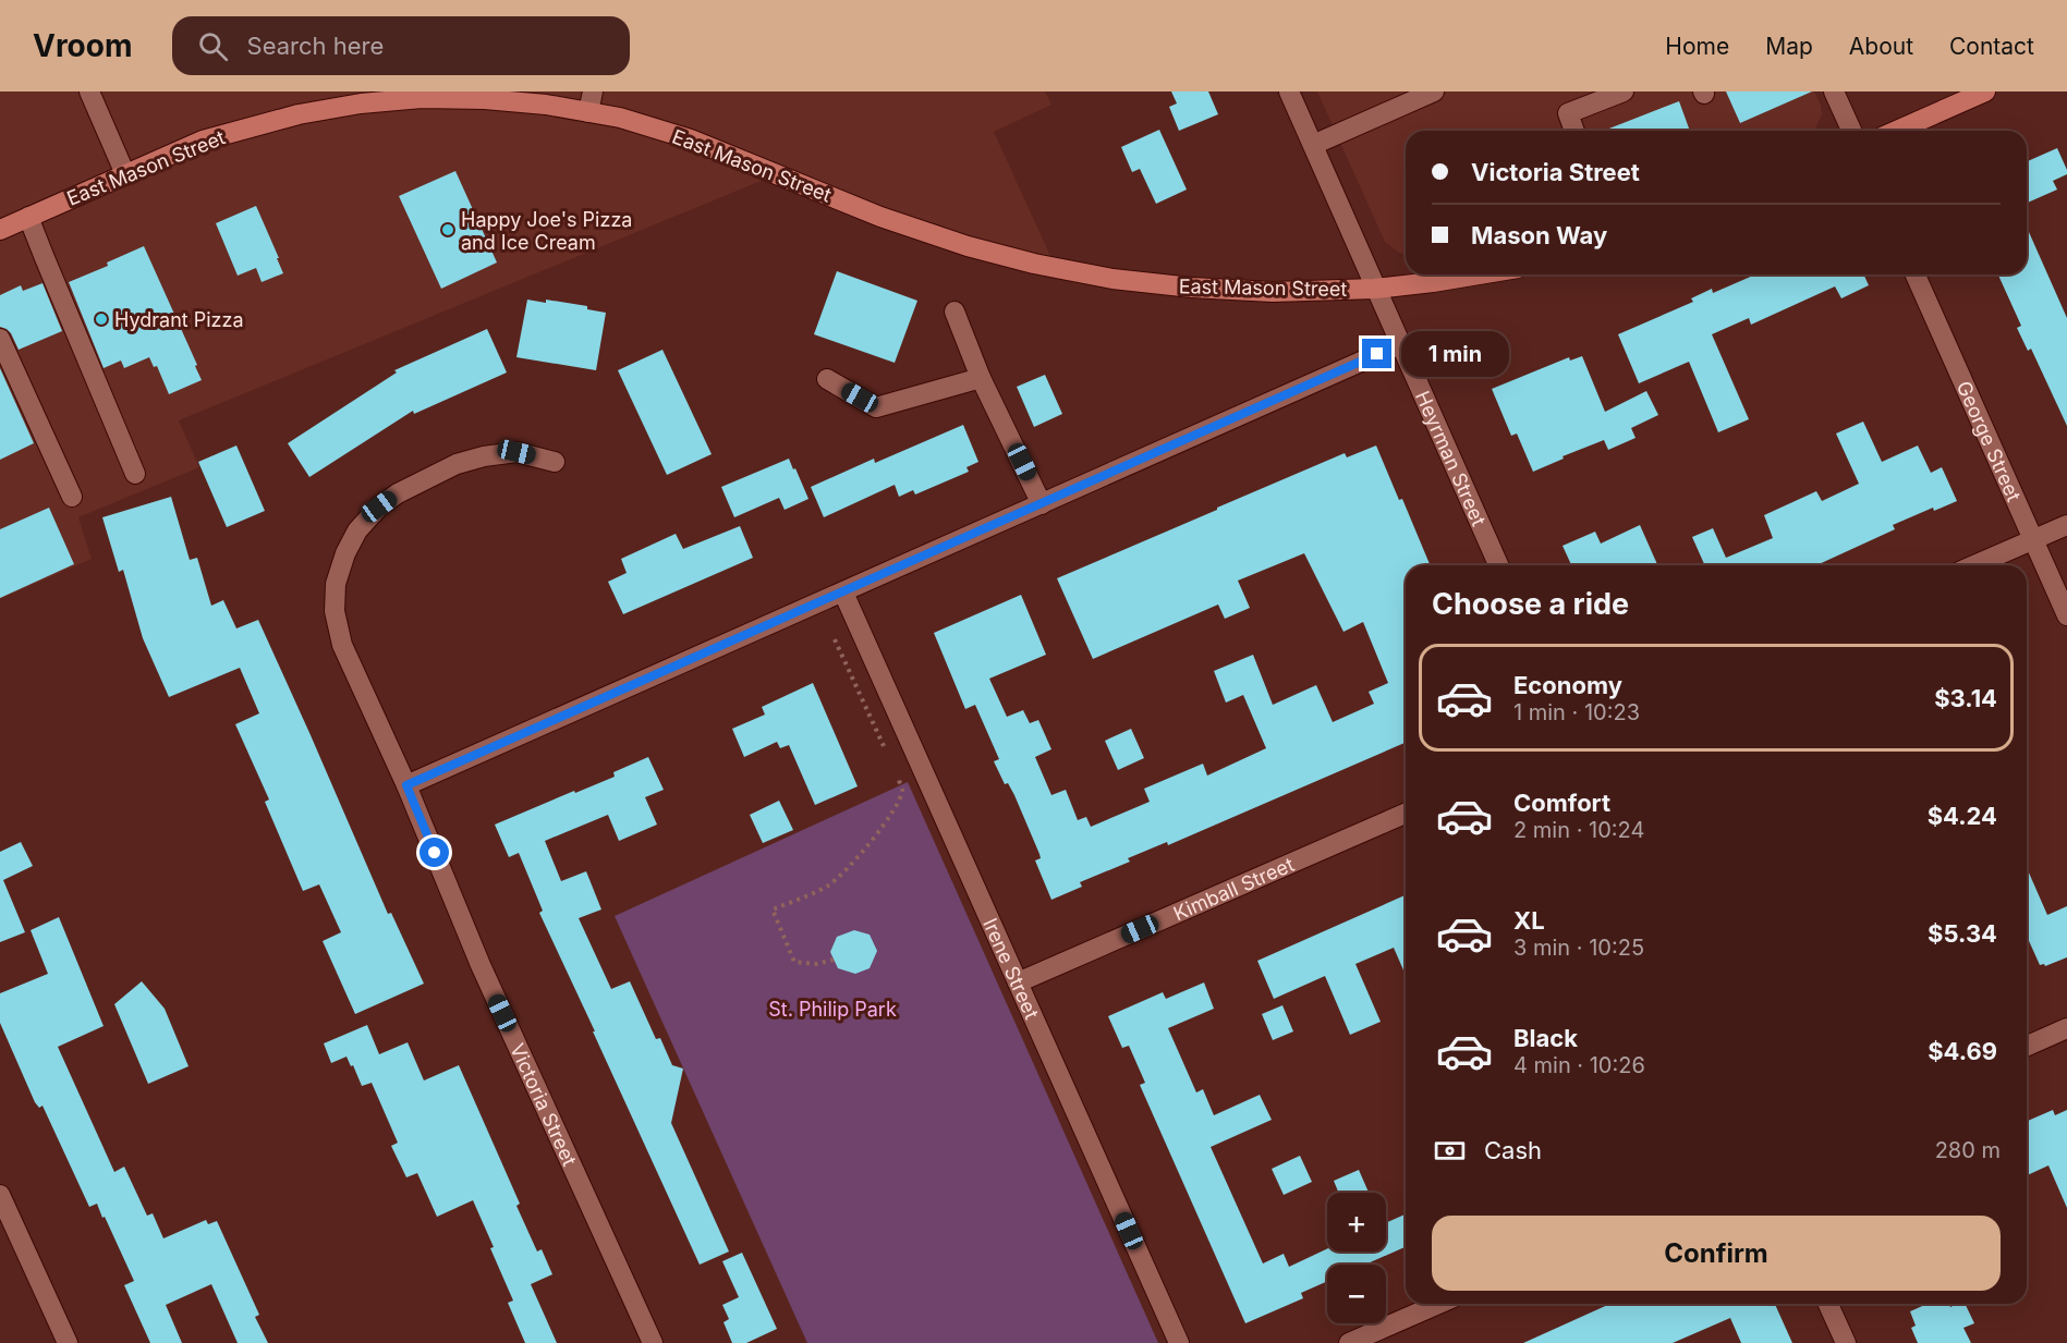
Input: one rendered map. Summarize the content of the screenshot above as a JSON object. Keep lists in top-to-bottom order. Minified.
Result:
{"streets":{"main road":["East Mason Street"],"street":["George Street","Heyrman Street","Kimball Street","Irene Street","Victoria Street"]},"crossings":[["East Mason Street","Heyrman Street"],["Kimball Street","Irene Street"]],"parks":["St. Philip Park"],"places":["Happy Joe's Pizza and Ice Cream","Hydrant Pizza"],"page":{"header":"Vroom","search":"Search here","nav":["Home","Map","About","Contact"],"banner":["Victoria Street","Mason Way"],"bubble":"1 min","heading":"Choose a ride","list":[{"name":"Economy","note":"1 min · 10:23","value":"$3.14"},{"name":"Comfort","note":"2 min · 10:24","value":"$4.24"},{"name":"XL","note":"3 min · 10:25","value":"$5.34"},{"name":"Black","note":"4 min · 10:26","value":"$4.69"}],"pay":["Cash","280 m"],"map_buttons":["+","−"],"buttons":"Confirm"}}
